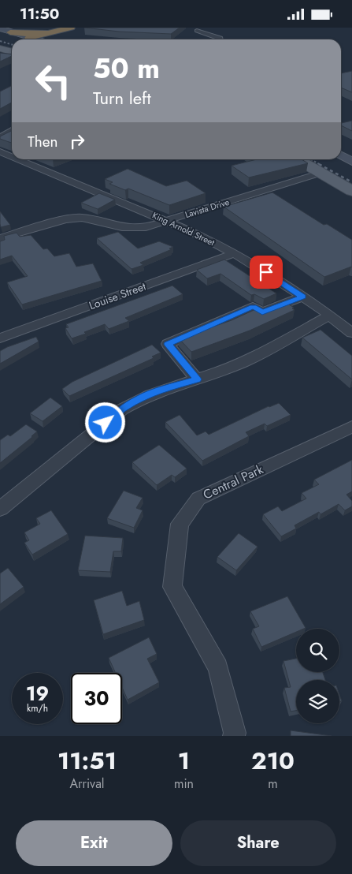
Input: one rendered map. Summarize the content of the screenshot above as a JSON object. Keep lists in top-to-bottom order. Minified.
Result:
{"streets":{"street":["Lavista Drive","King Arnold Street","Louise Street","Central Park"]},"crossings":[["Lavista Drive","King Arnold Street"],["King Arnold Street","Louise Street"]],"page":{"status":"11:50","turn":["50 m","Turn left"],"then":"Then","speed":"19 km/h","limit":"30","eta":["11:51","Arrival","1","min","210","m"],"buttons":["Exit","Share"]}}
